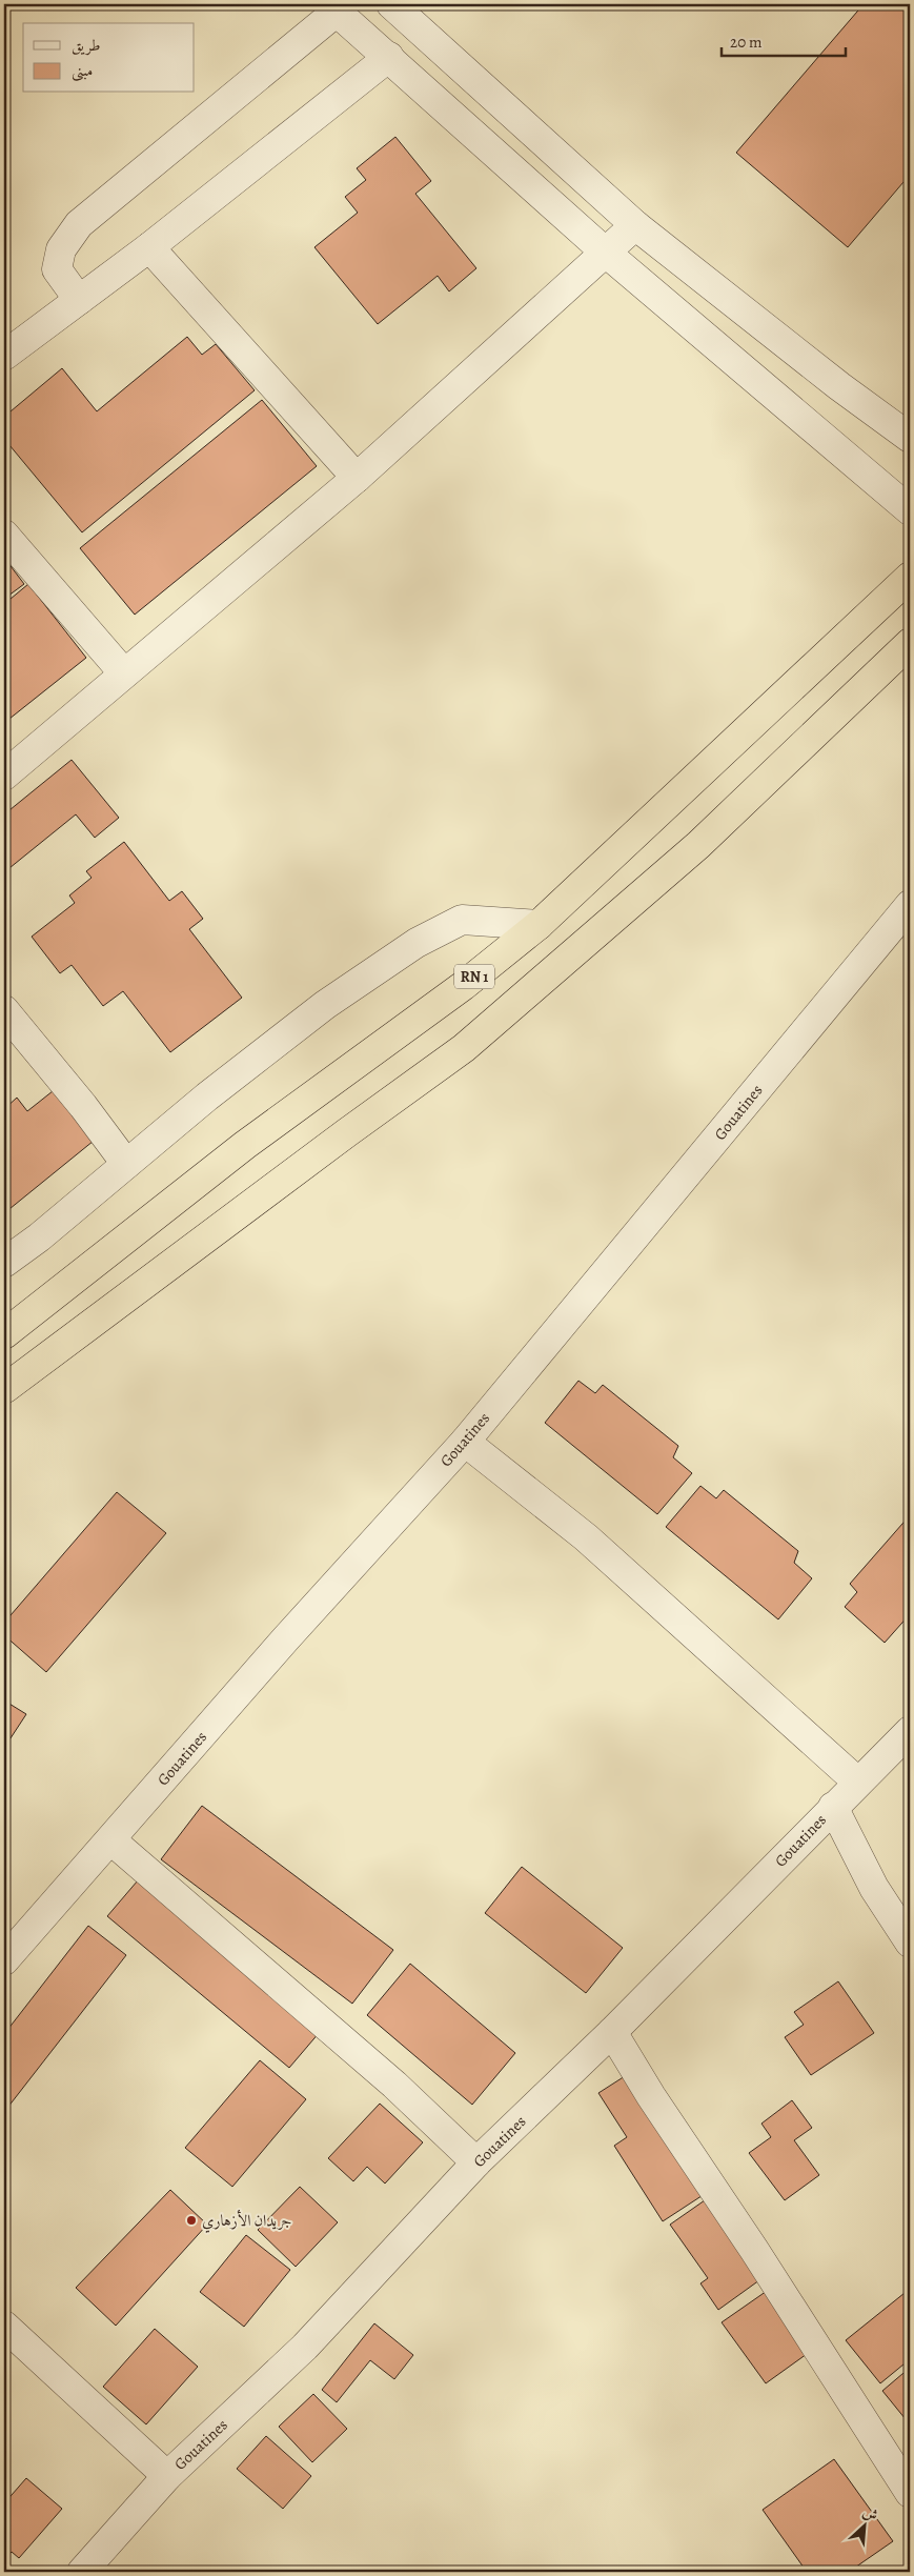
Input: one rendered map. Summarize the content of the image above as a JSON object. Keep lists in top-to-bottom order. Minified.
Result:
{"streets":{"highway":["RN 1"],"street":["Gouatines"]},"places":["جريدان الأزهاري"],"legend":["طريق","مبنى"],"scale_bar":"20 m","north":"top right"}
